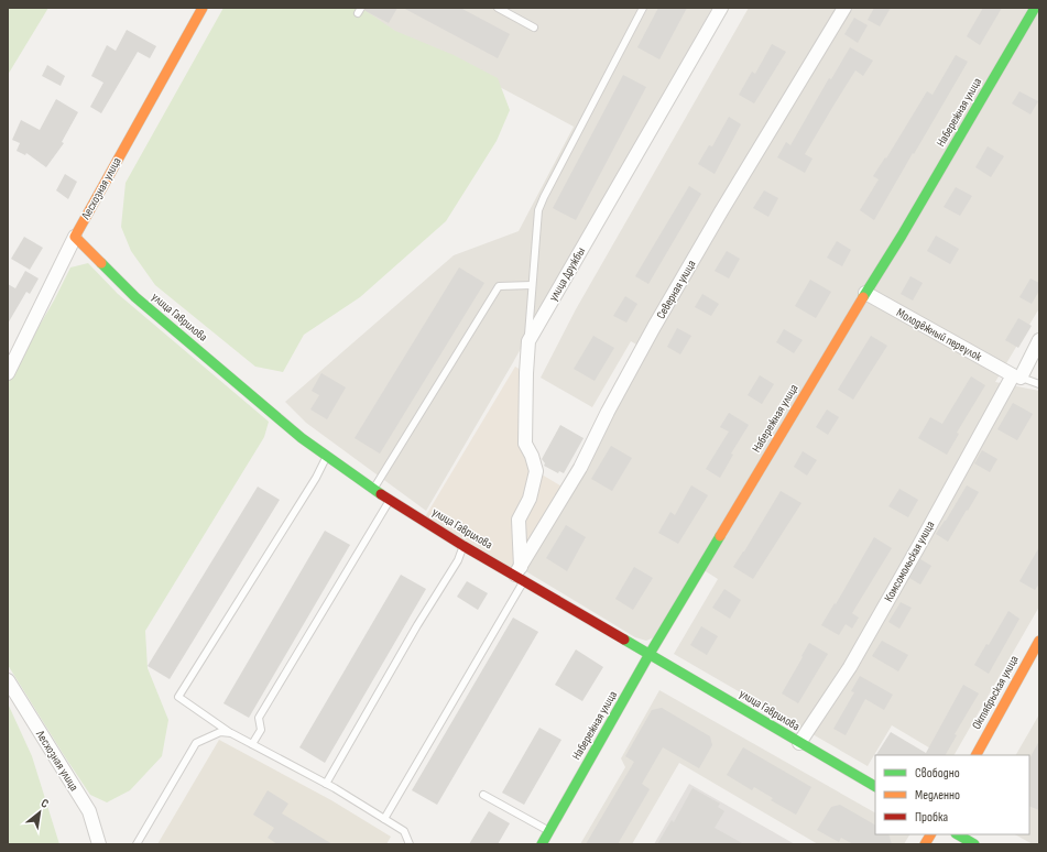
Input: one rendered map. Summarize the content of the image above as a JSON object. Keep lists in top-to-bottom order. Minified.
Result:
{"streets":{"street":["Набережная улица","Лесхозная улица","улица Дружбы","Северная улица","улица Гаврилова","Молодёжный переулок","Комсомольская улица","Октябрьская улица"]},"crossings":[["Набережная улица","улица Гаврилова"],["Набережная улица","Молодёжный переулок"],["Лесхозная улица","улица Гаврилова"],["улица Дружбы","Северная улица"],["улица Дружбы","улица Гаврилова"],["Северная улица","улица Гаврилова"],["улица Гаврилова","Комсомольская улица"],["Молодёжный переулок","Комсомольская улица"]],"legend":["Свободно","Медленно","Пробка"],"north":"top right"}
